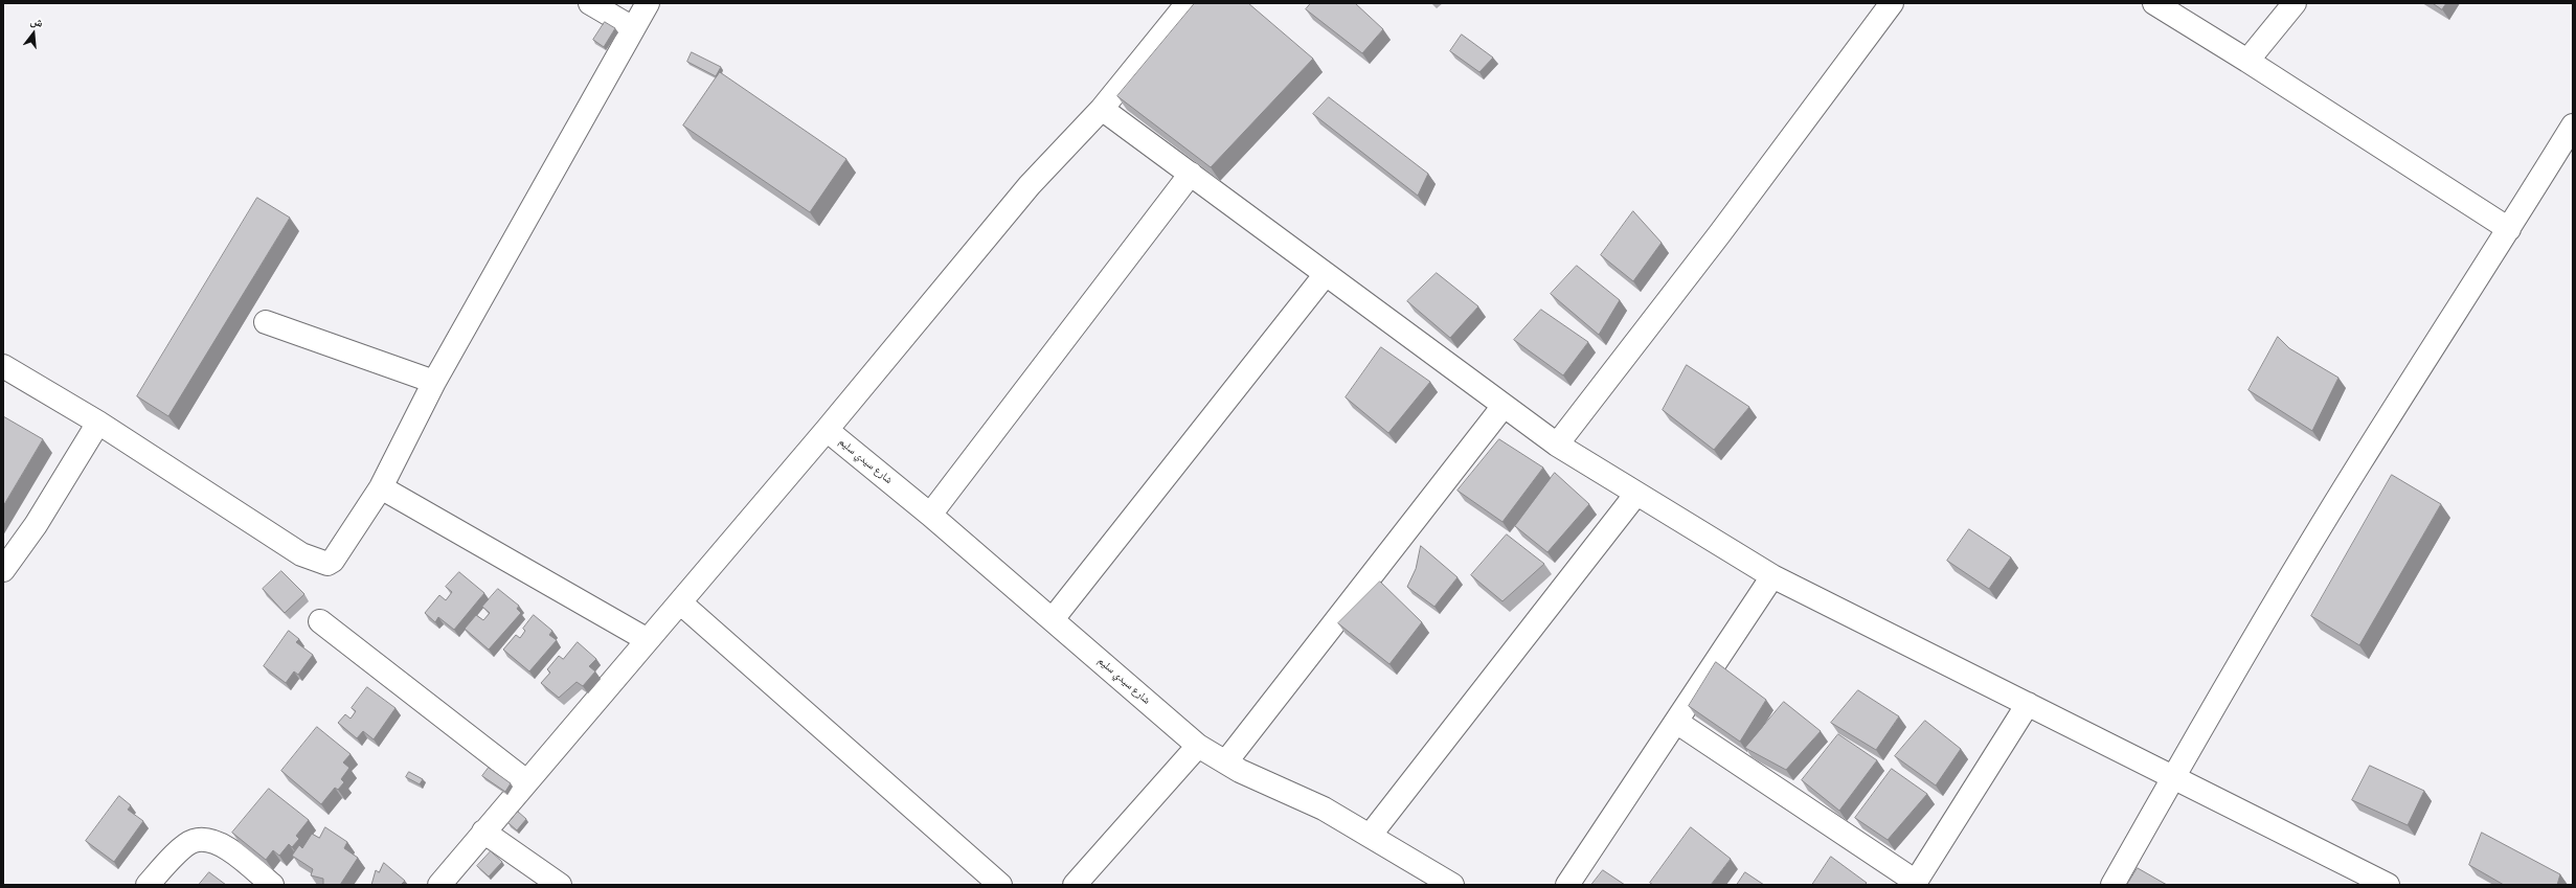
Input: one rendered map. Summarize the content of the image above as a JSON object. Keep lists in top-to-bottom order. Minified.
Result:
{"streets":{"street":["شارع سيدي سليم"]},"north":"top"}
